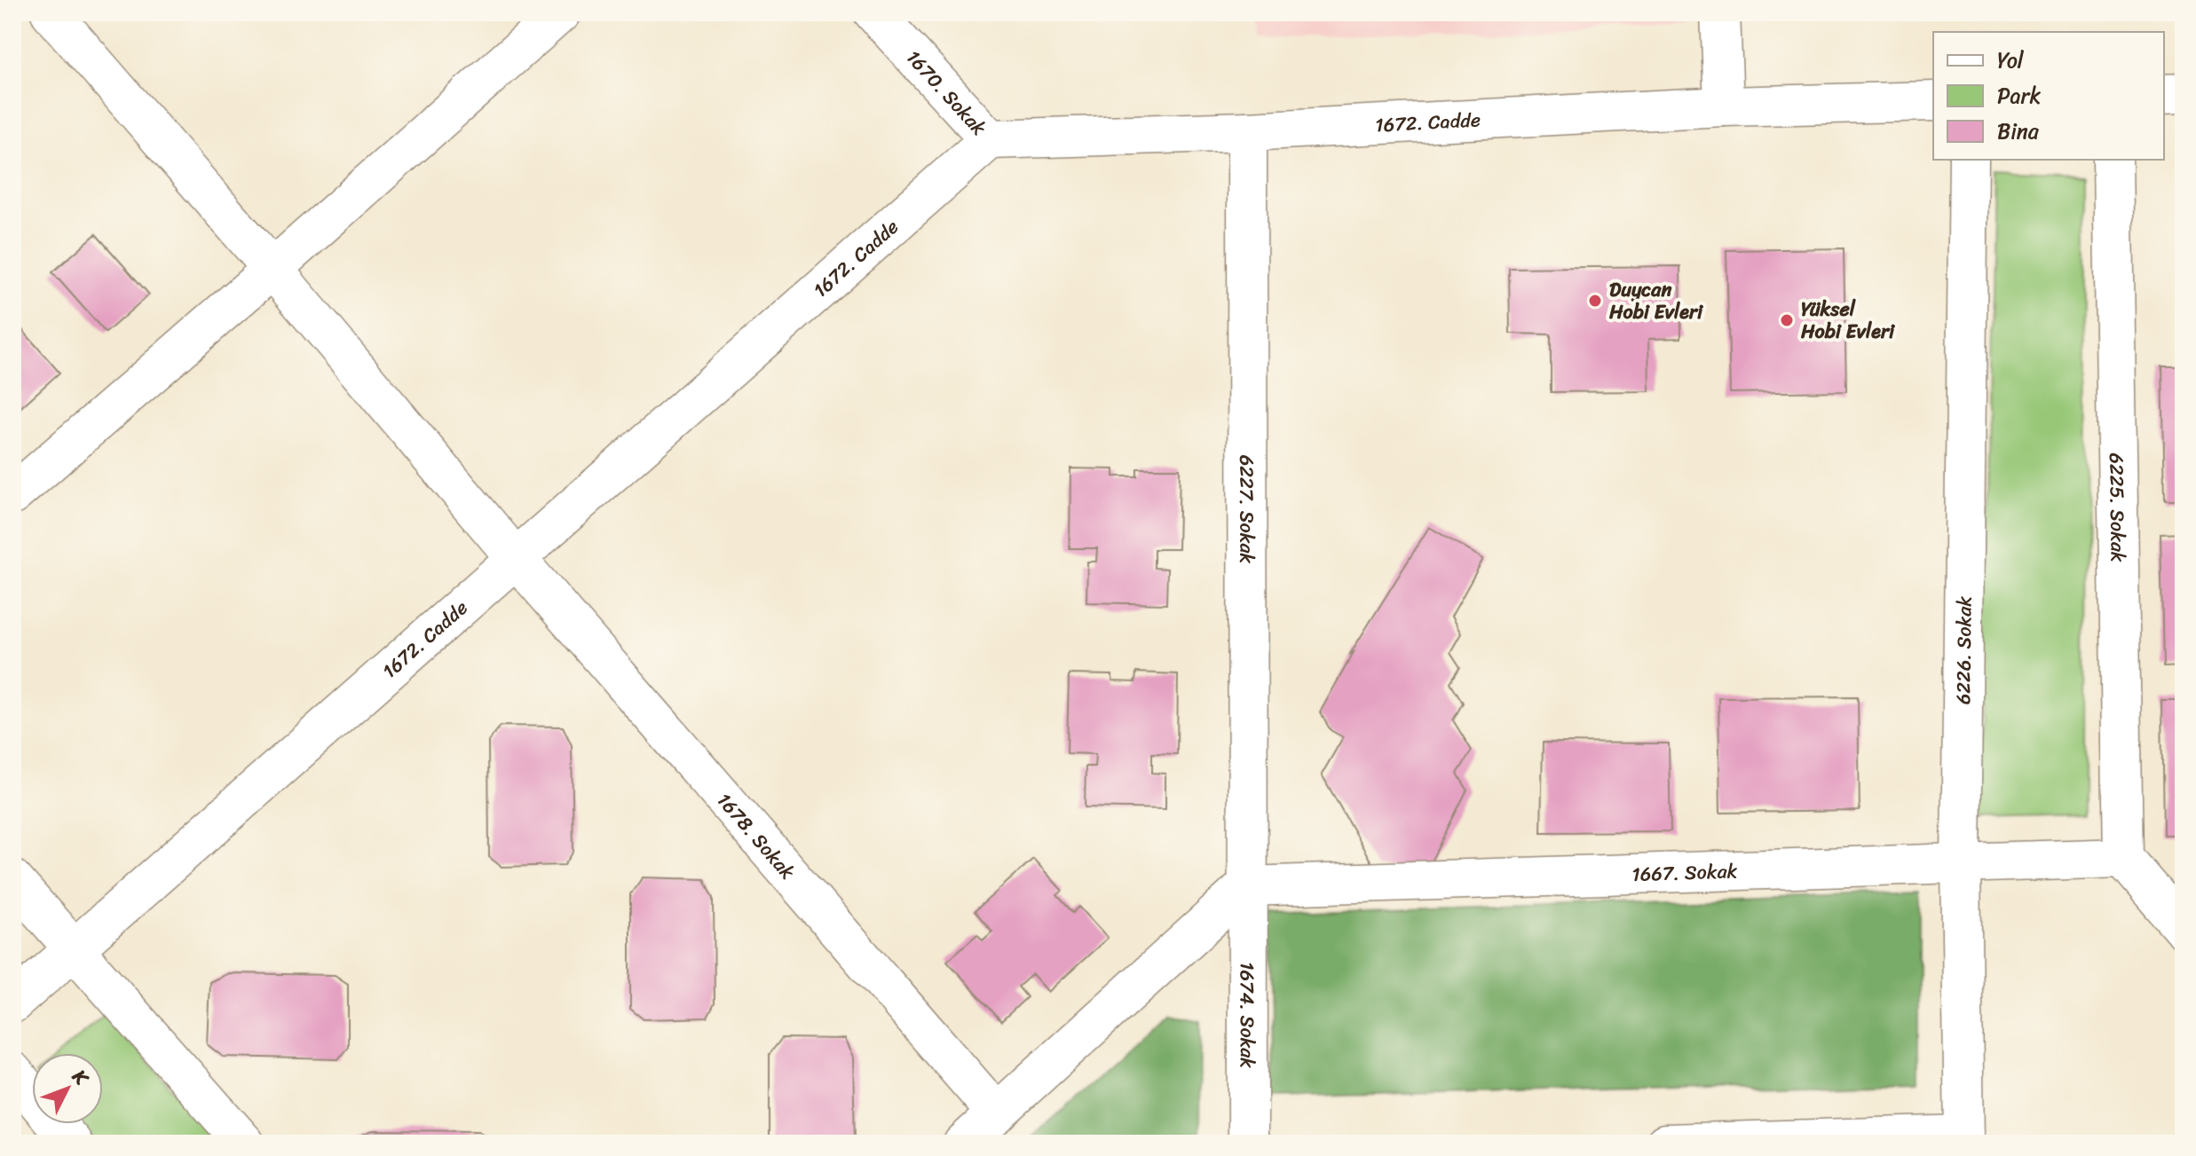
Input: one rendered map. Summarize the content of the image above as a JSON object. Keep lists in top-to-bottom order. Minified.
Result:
{"streets":{"street":["1670. Sokak","1672. Cadde","6225. Sokak","6227. Sokak","6226. Sokak","1678. Sokak","1667. Sokak","1674. Sokak"]},"crossings":[["1670. Sokak","1672. Cadde"],["1672. Cadde","6227. Sokak"],["1672. Cadde","1678. Sokak"],["6225. Sokak","1667. Sokak"],["6227. Sokak","1667. Sokak"],["6227. Sokak","1674. Sokak"],["6226. Sokak","1667. Sokak"],["1667. Sokak","1674. Sokak"]],"places":["Duycan Hobi Evleri","Yüksel Hobi Evleri"],"legend":["Yol","Park","Bina"],"north":"top right"}
